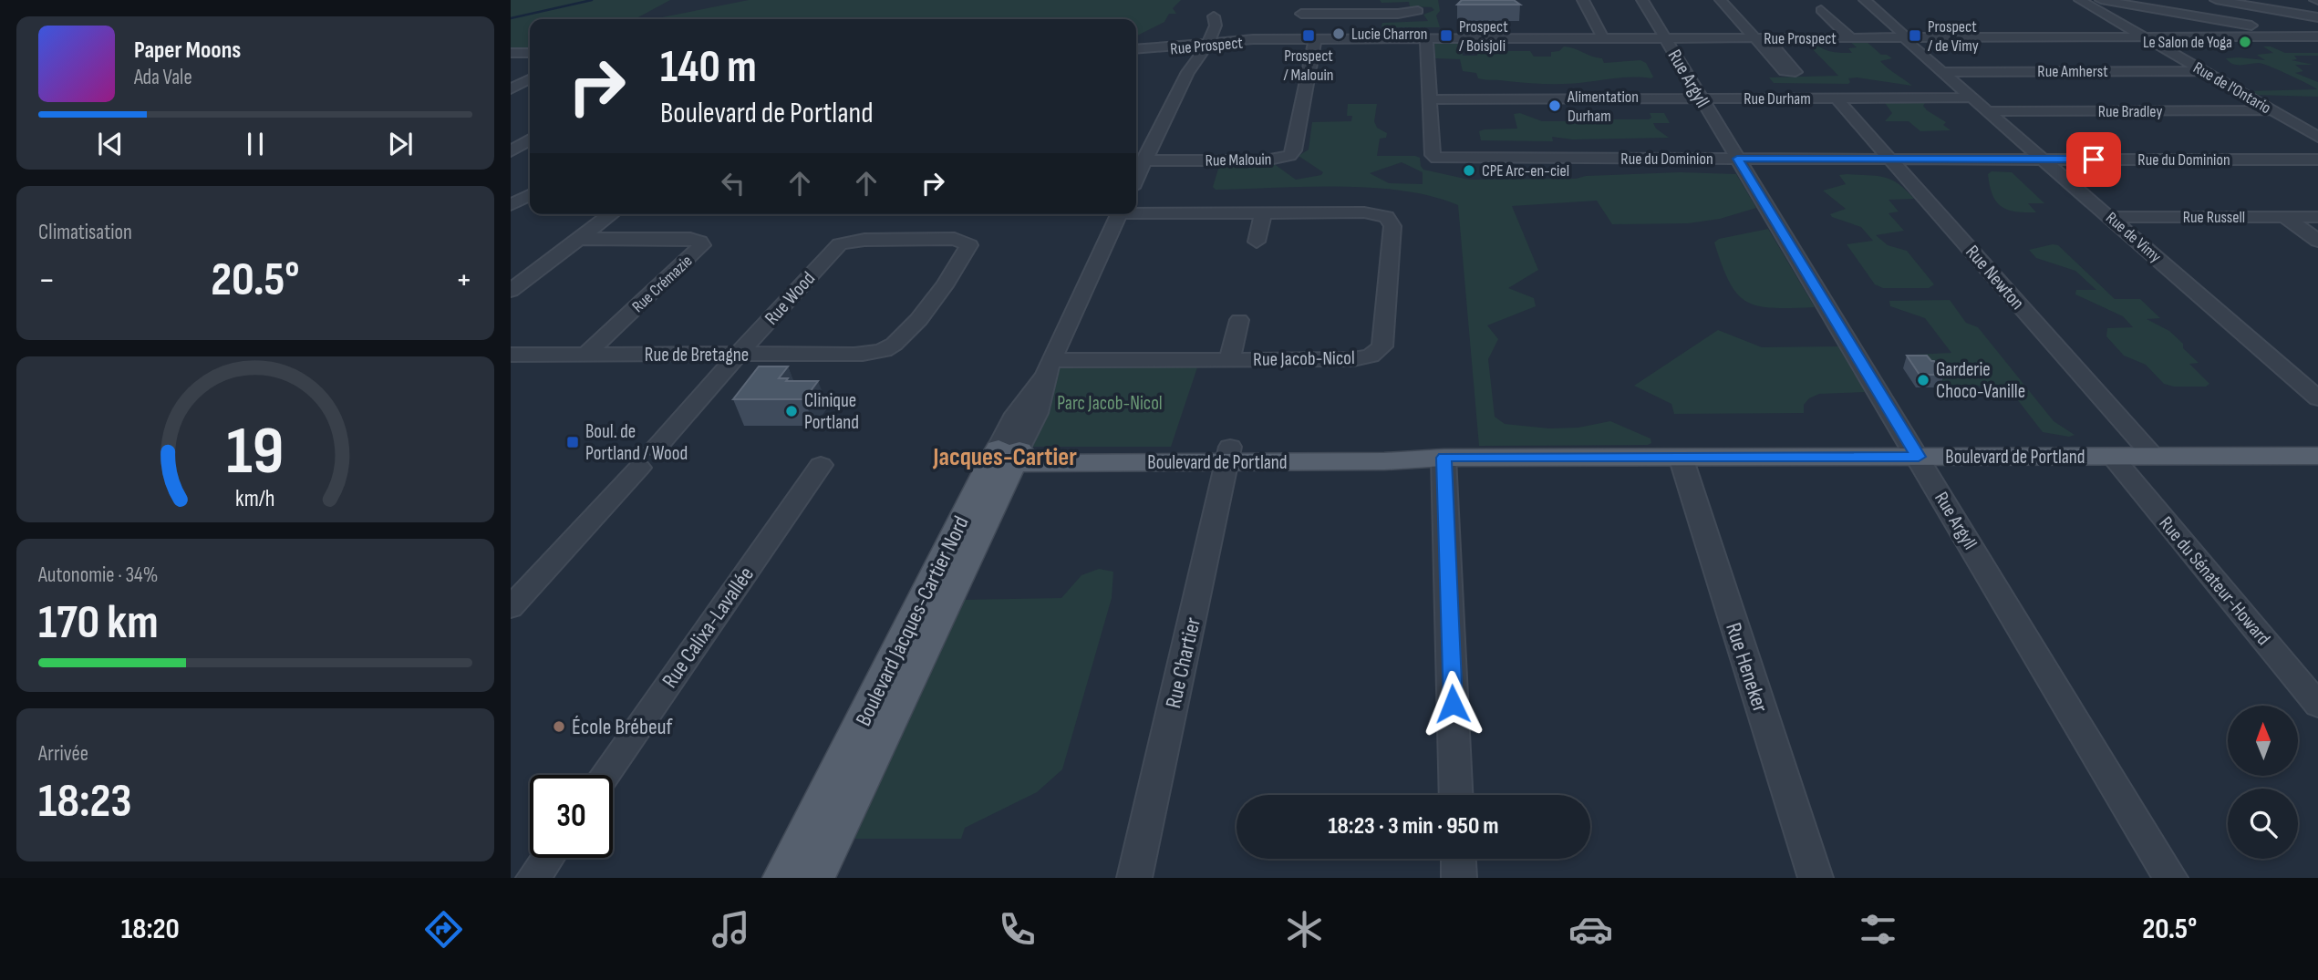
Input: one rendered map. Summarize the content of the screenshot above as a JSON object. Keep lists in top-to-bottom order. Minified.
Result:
{"streets":{"main road":["Boulevard de Portland","Boulevard Jacques-Cartier Nord"],"street":["Rue Prospect","Rue Amherst","Rue Argyll","Rue de l'Ontario","Rue Durham","Rue Bradley","Rue du Dominion","Rue Malouin","Rue Russell","Rue de Vimy","Rue Newton","Rue Crémazie","Rue Wood","Rue de Bretagne","Rue Jacob-Nicol","Rue du Sénateur-Howard","Rue Calixa-Lavallée","Rue Chartier","Rue Heneker"]},"crossings":[["Rue Prospect","Rue Argyll"],["Rue Prospect","Rue de l'Ontario"],["Rue Prospect","Rue Malouin"],["Rue Prospect","Rue de Vimy"],["Rue Amherst","Rue de l'Ontario"],["Rue Amherst","Rue de Vimy"],["Rue Argyll","Rue Durham"],["Rue Argyll","Rue du Dominion"],["Rue Argyll","Boulevard de Portland"],["Rue de l'Ontario","Rue Bradley"],["Rue Durham","Rue du Dominion"],["Rue Durham","Rue de Vimy"],["Rue Durham","Rue Newton"],["Rue Bradley","Rue de Vimy"],["Rue du Dominion","Rue de Vimy"],["Rue du Dominion","Rue Newton"],["Rue Russell","Rue de Vimy"],["Rue Newton","Boulevard de Portland"],["Rue Crémazie","Rue de Bretagne"],["Rue Wood","Rue de Bretagne"],["Rue Jacob-Nicol","Boulevard Jacques-Cartier Nord"],["Boulevard de Portland","Rue du Sénateur-Howard"],["Boulevard de Portland","Boulevard Jacques-Cartier Nord"],["Boulevard de Portland","Rue Chartier"],["Boulevard de Portland","Rue Heneker"]],"districts":["Jacques-Cartier"],"parks":["Parc Jacob-Nicol"],"places":{"other":["Lucie Charron","Le Salon de Yoga","Alimentation Durham","CPE Arc-en-ciel","Garderie Choco-Vanille","Clinique Portland","École Brébeuf"],"transit":["Prospect / Malouin","Prospect / Boisjoli","Prospect / de Vimy","Boul. de Portland / Wood"]},"north":"top","page":{"turn":["140 m","Boulevard de Portland"],"song":["Paper Moons","Ada Vale"],"tile":["Climatisation",["Autonomie · 34%","170 km"],["Arrivée","18:23"]],"heat":["−","20.5°","+"],"limit":"30","trip":"18:23 · 3 min · 950 m","tabs":["18:20","20.5°"],"gauge":["19","km/h"]}}
